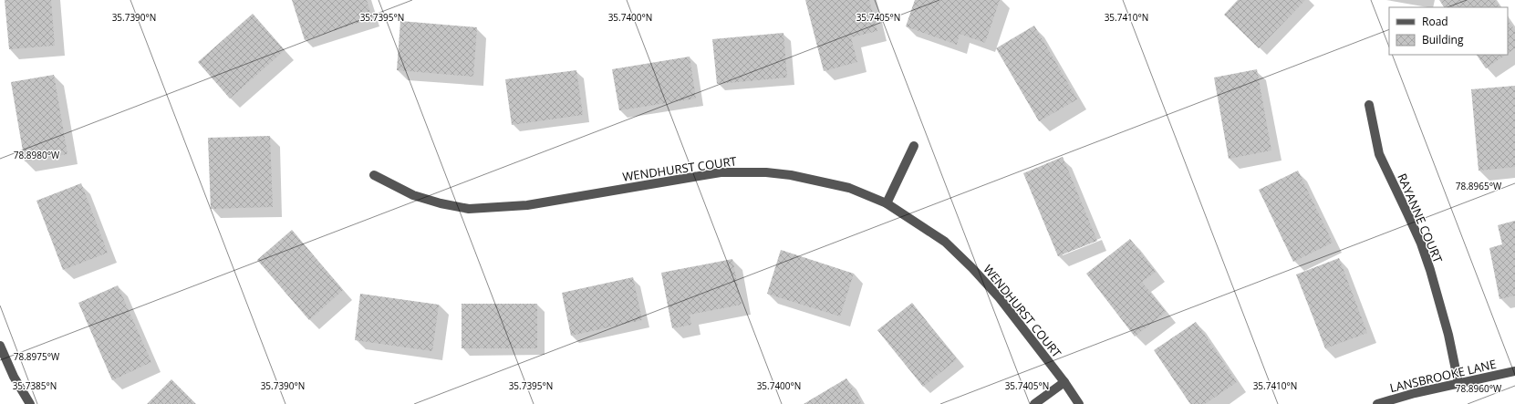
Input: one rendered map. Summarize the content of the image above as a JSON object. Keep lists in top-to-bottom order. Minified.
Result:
{"streets":{"street":["WENDHURST COURT","RAYANNE COURT","LANSBROOKE LANE"]},"crossings":[["RAYANNE COURT","LANSBROOKE LANE"]],"legend":["Road","Building"],"coordinates":["35.7390°N","35.7395°N","35.7410°N","35.7400°N","35.7405°N","78.8980°W","78.8965°W","78.8975°W","35.7385°N","78.8960°W"]}
